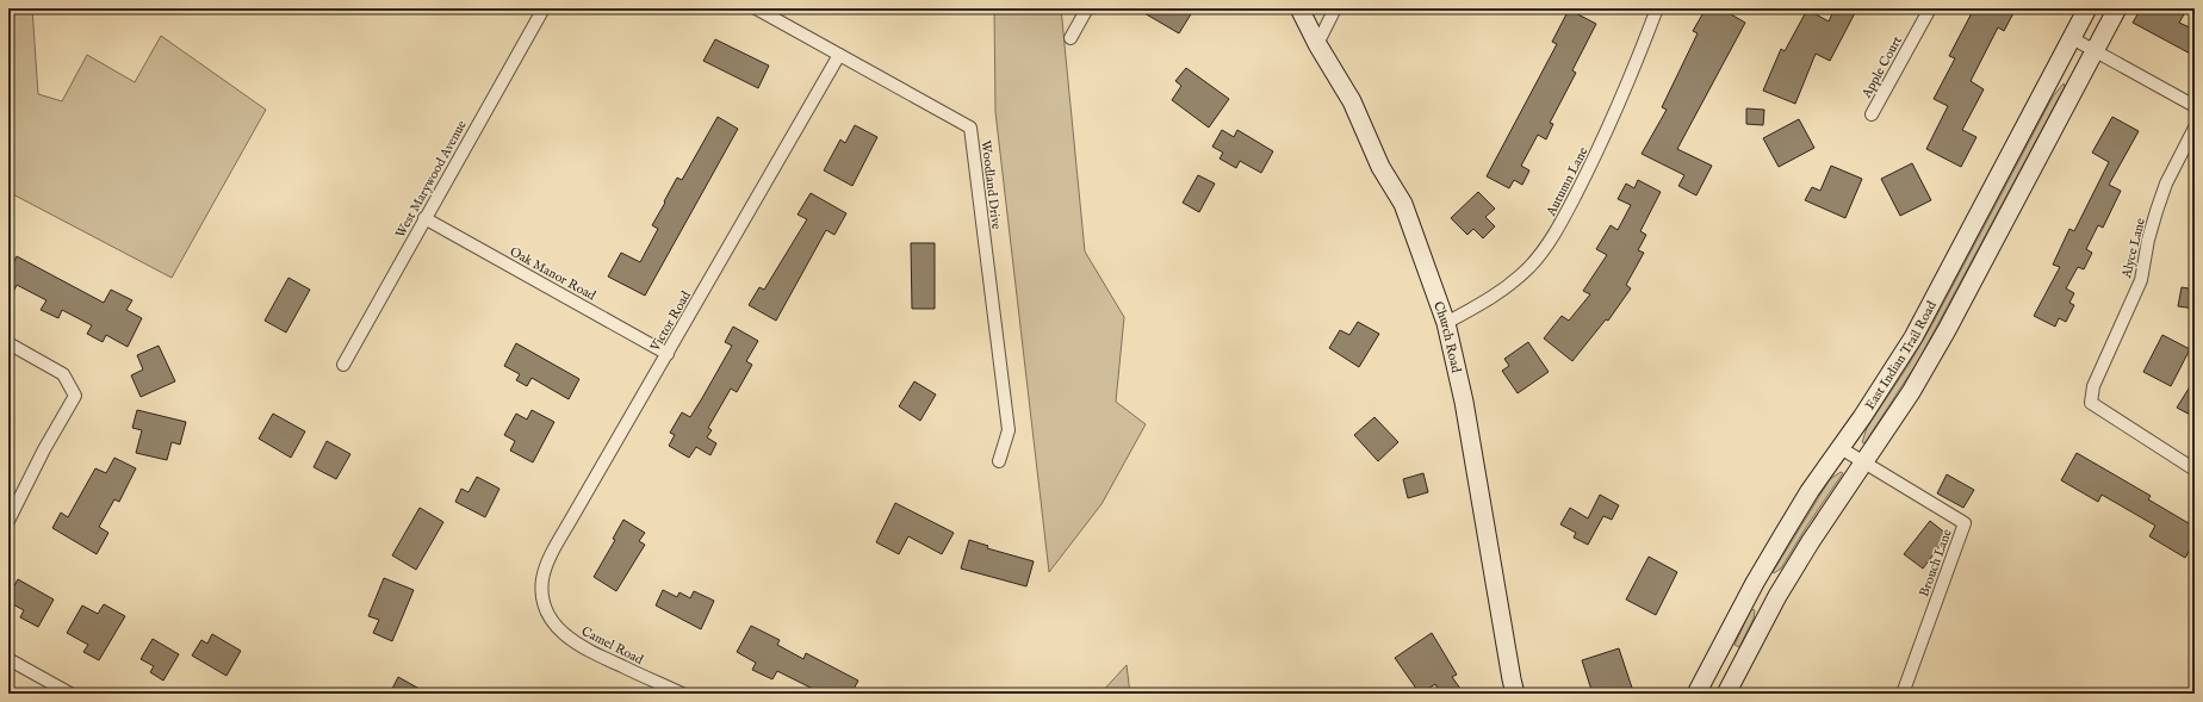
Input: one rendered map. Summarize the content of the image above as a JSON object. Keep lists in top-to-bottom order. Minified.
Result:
{"streets":{"main road":["Church Road","East Indian Trail Road"],"street":["Apple Court","West Marywood Avenue","Autumn Lane","Woodland Drive","Alyce Lane","Oak Manor Road","Victor Road","Brouch Lane","Camel Road"]},"crossings":[["West Marywood Avenue","Oak Manor Road"],["Autumn Lane","Church Road"],["Woodland Drive","Victor Road"],["Oak Manor Road","Victor Road"],["Victor Road","Camel Road"],["East Indian Trail Road","Brouch Lane"]]}
